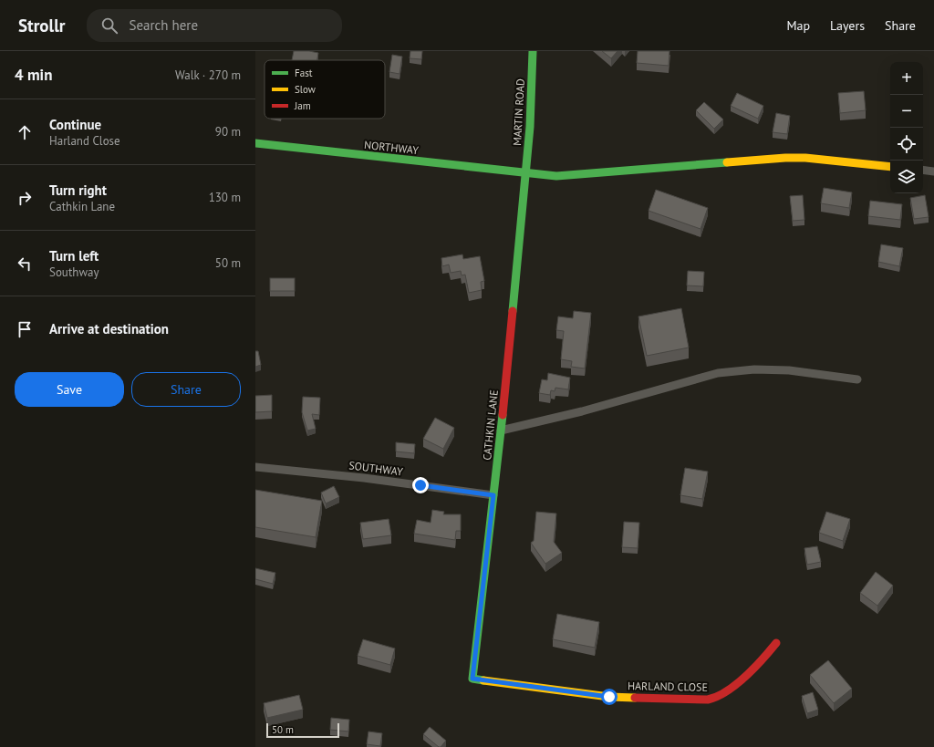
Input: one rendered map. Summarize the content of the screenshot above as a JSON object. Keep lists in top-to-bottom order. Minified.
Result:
{"streets":{"street":["MARTIN ROAD","NORTHWAY","CATHKIN LANE","SOUTHWAY","HARLAND CLOSE"]},"crossings":[["MARTIN ROAD","NORTHWAY"],["MARTIN ROAD","CATHKIN LANE"],["NORTHWAY","CATHKIN LANE"],["CATHKIN LANE","SOUTHWAY"],["CATHKIN LANE","HARLAND CLOSE"]],"legend":["Fast","Slow","Jam"],"scale_bar":"50 m","page":{"header":"Strollr","search":"Search here","nav":["Map","Layers","Share"],"heading":["4 min","Walk · 270 m"],"map_buttons":["+","−"],"list":[["Continue","Harland Close","90 m"],["Turn right","Cathkin Lane","130 m"],["Turn left","Southway","50 m"],"Arrive at destination"],"buttons":["Save","Share"],"scale":"50 m"}}
